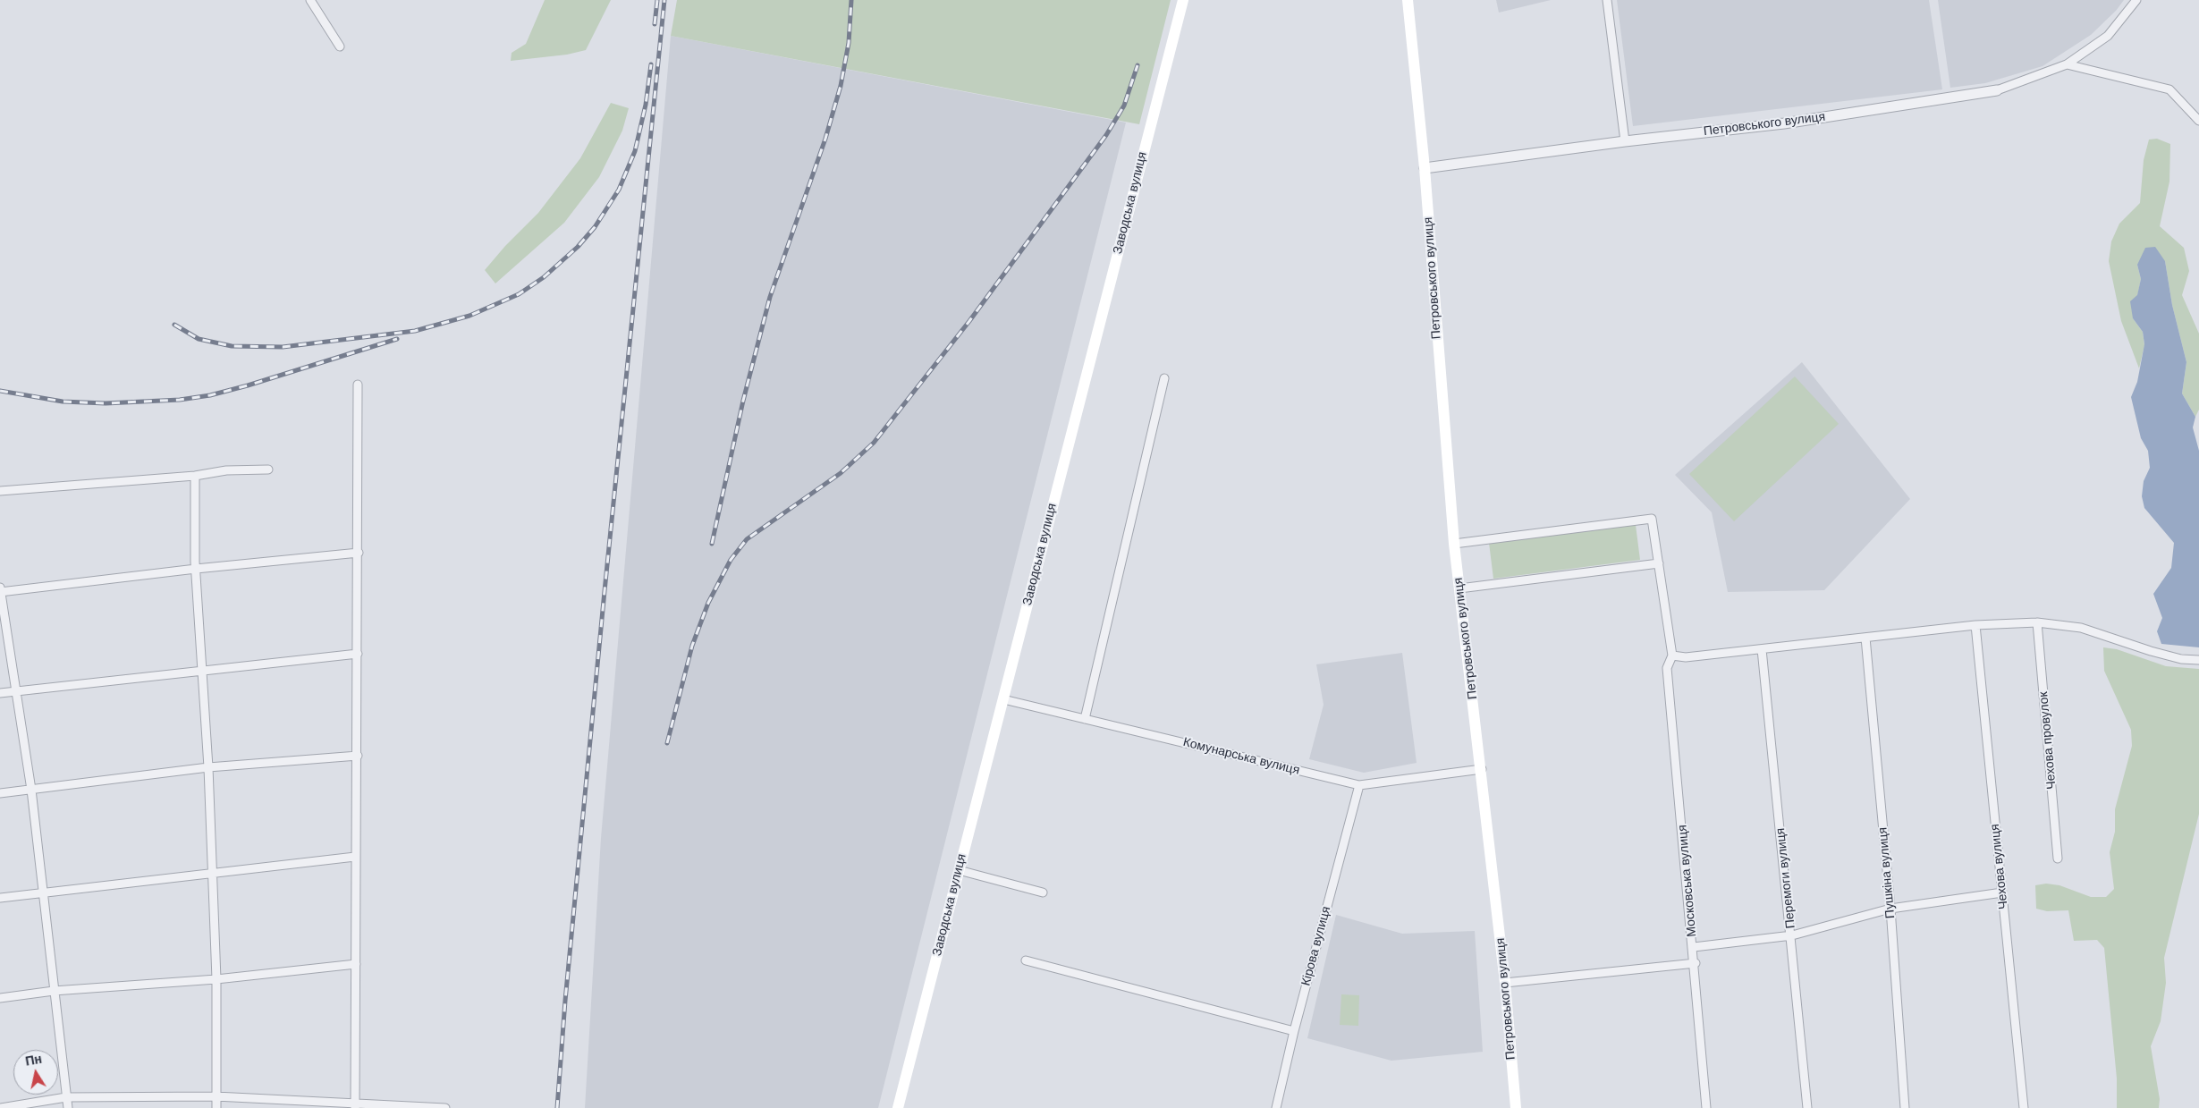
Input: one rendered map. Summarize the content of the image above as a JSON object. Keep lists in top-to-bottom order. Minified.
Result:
{"streets":{"main road":["Петровського вулиця","Заводська вулиця"],"street":["Чехова провулок","Комунарська вулиця","Чехова вулиця","Пушкіна вулиця","Перемоги вулиця","Московська вулиця","Кірова вулиця"]},"crossings":[["Петровського вулиця","Комунарська вулиця"],["Заводська вулиця","Комунарська вулиця"],["Комунарська вулиця","Кірова вулиця"]],"north":"top"}
